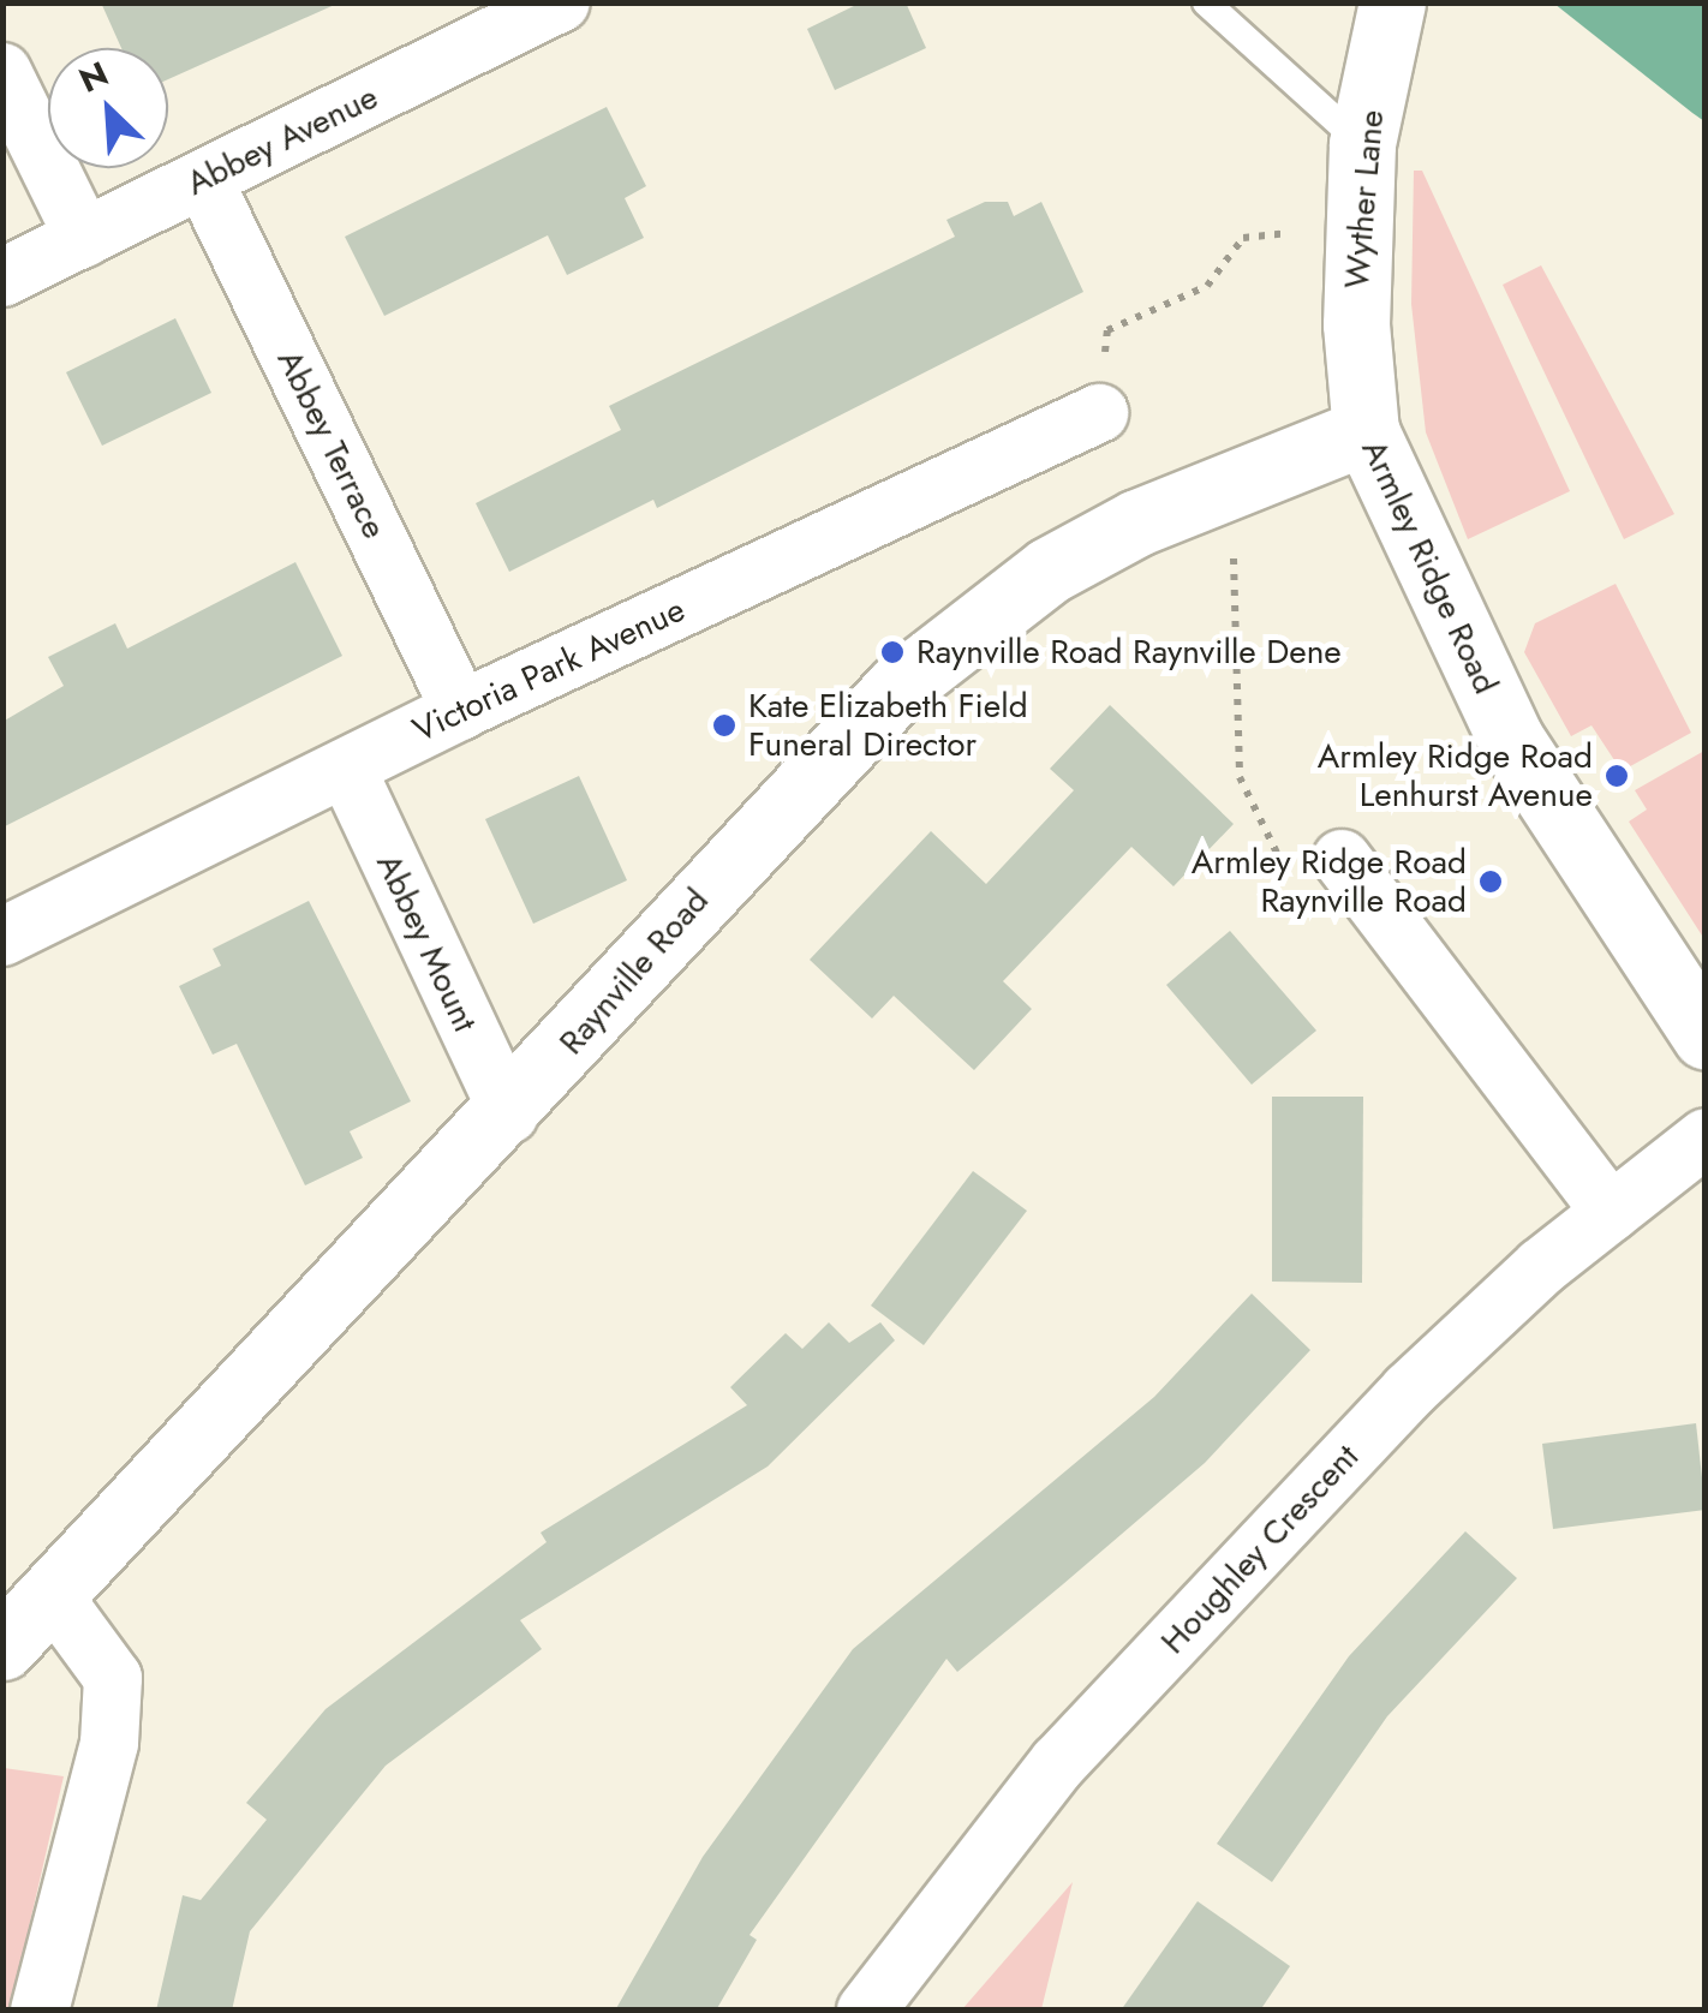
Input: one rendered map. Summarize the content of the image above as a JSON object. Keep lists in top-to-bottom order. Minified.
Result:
{"streets":{"street":["Abbey Avenue","Wyther Lane","Abbey Terrace","Armley Ridge Road","Victoria Park Avenue","Abbey Mount","Raynville Road","Houghley Crescent"]},"crossings":[["Abbey Avenue","Abbey Terrace"],["Wyther Lane","Armley Ridge Road"],["Abbey Terrace","Victoria Park Avenue"],["Armley Ridge Road","Raynville Road"],["Victoria Park Avenue","Abbey Mount"],["Abbey Mount","Raynville Road"]],"places":["Raynville Road Raynville Dene","Kate Elizabeth Field Funeral Director","Armley Ridge Road Lenhurst Avenue","Armley Ridge Road Raynville Road"],"north":"top left"}
